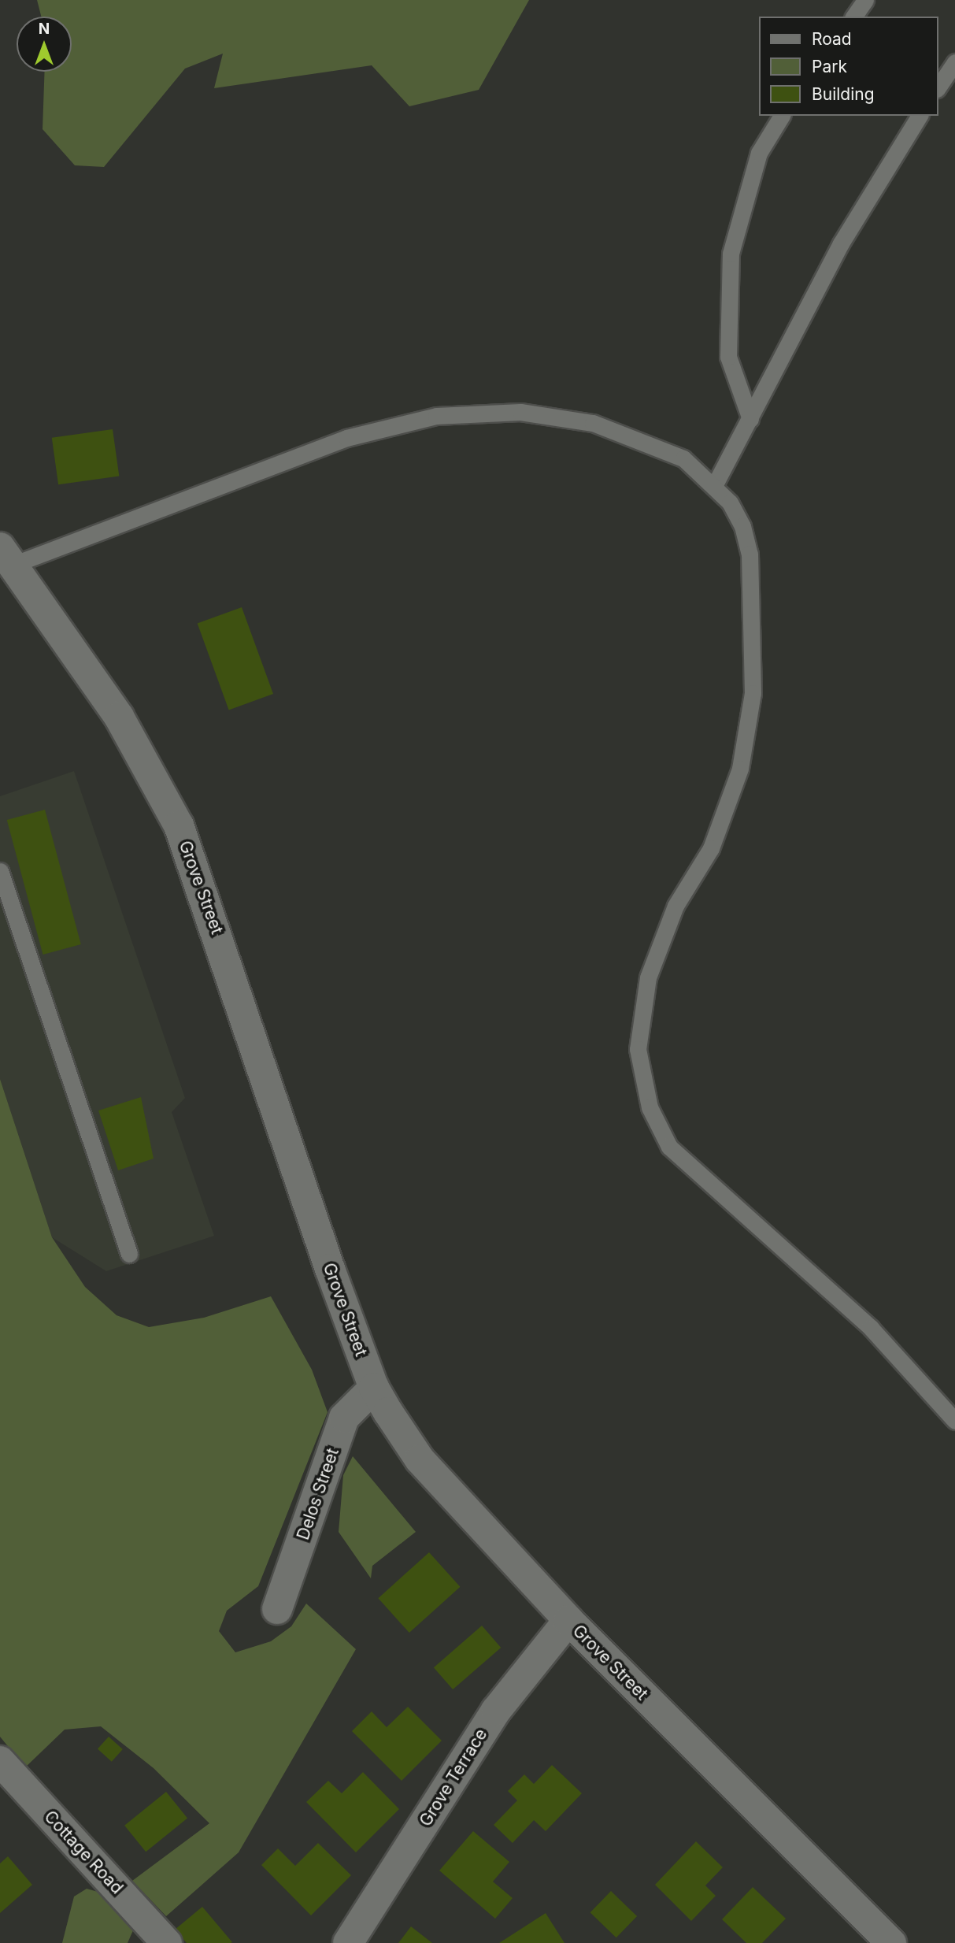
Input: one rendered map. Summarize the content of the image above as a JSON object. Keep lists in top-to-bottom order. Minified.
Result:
{"streets":{"main road":["Grove Street","Delos Street","Grove Terrace","Cottage Road"]},"crossings":[["Grove Street","Delos Street"],["Grove Street","Grove Terrace"]],"legend":["Road","Park","Building"],"north":"top"}
